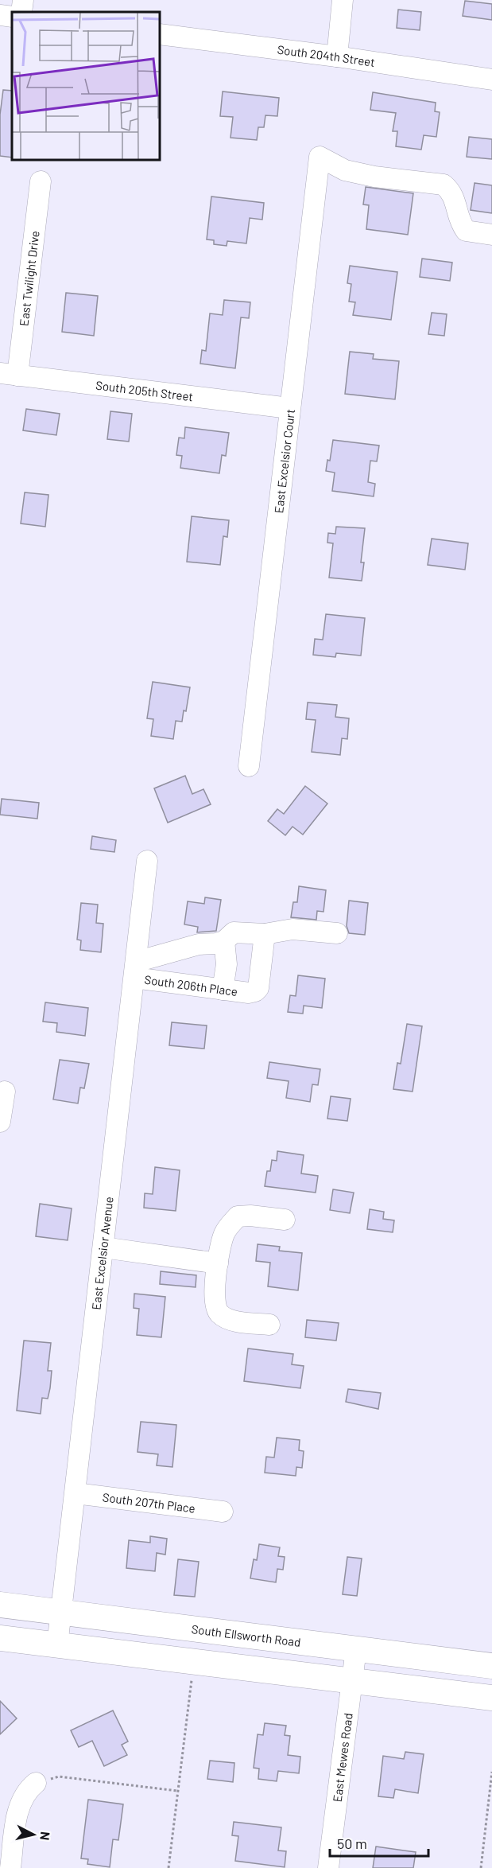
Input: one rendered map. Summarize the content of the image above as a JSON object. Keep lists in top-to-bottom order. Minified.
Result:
{"streets":{"main road":["South Ellsworth Road"],"street":["South 204th Street","East Twilight Drive","South 205th Street","East Excelsior Court","South 206th Place","East Excelsior Avenue","South 207th Place","East Mewes Road"]},"crossings":[["East Twilight Drive","South 205th Street"],["South 205th Street","East Excelsior Court"],["South 206th Place","East Excelsior Avenue"],["East Excelsior Avenue","South 207th Place"],["East Excelsior Avenue","South Ellsworth Road"],["South Ellsworth Road","East Mewes Road"]],"scale_bar":"50 m","north":"right"}
